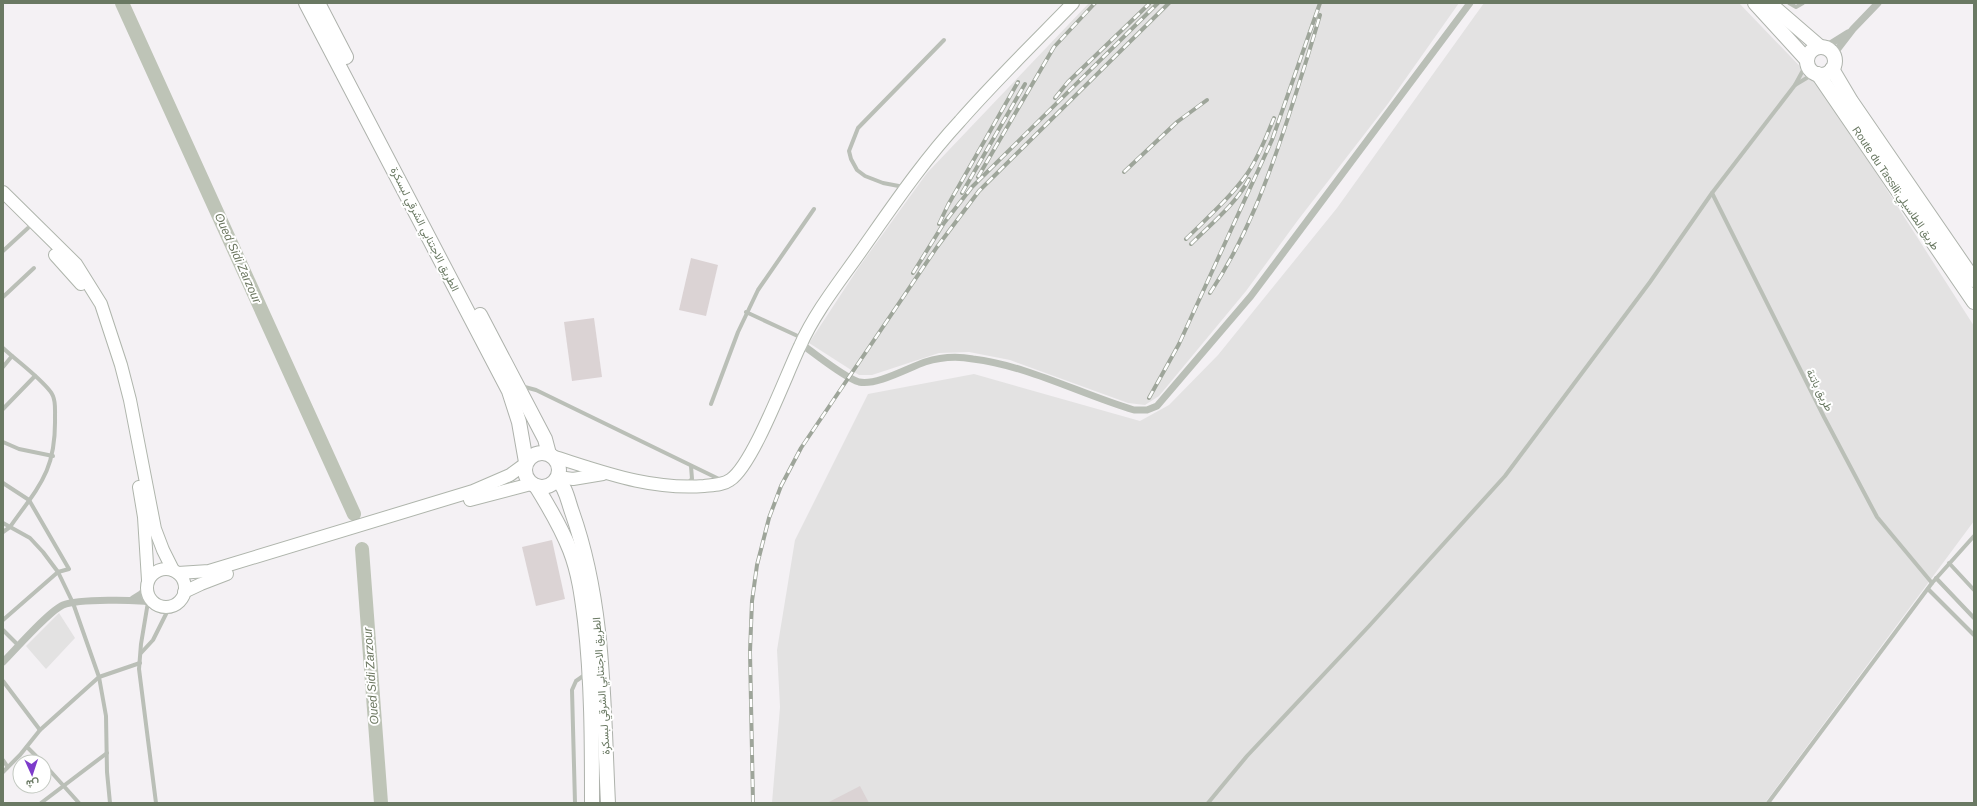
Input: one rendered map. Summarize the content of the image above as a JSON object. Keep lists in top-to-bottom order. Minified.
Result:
{"streets":{"main road":["Route du Tassili;طريق الطاسيلي","الطريق الاجتنابي الشرقي لبسكرة"],"street":["طريق باتنة"]},"water":["Oued Sidi Zarzour"],"north":"bottom"}
